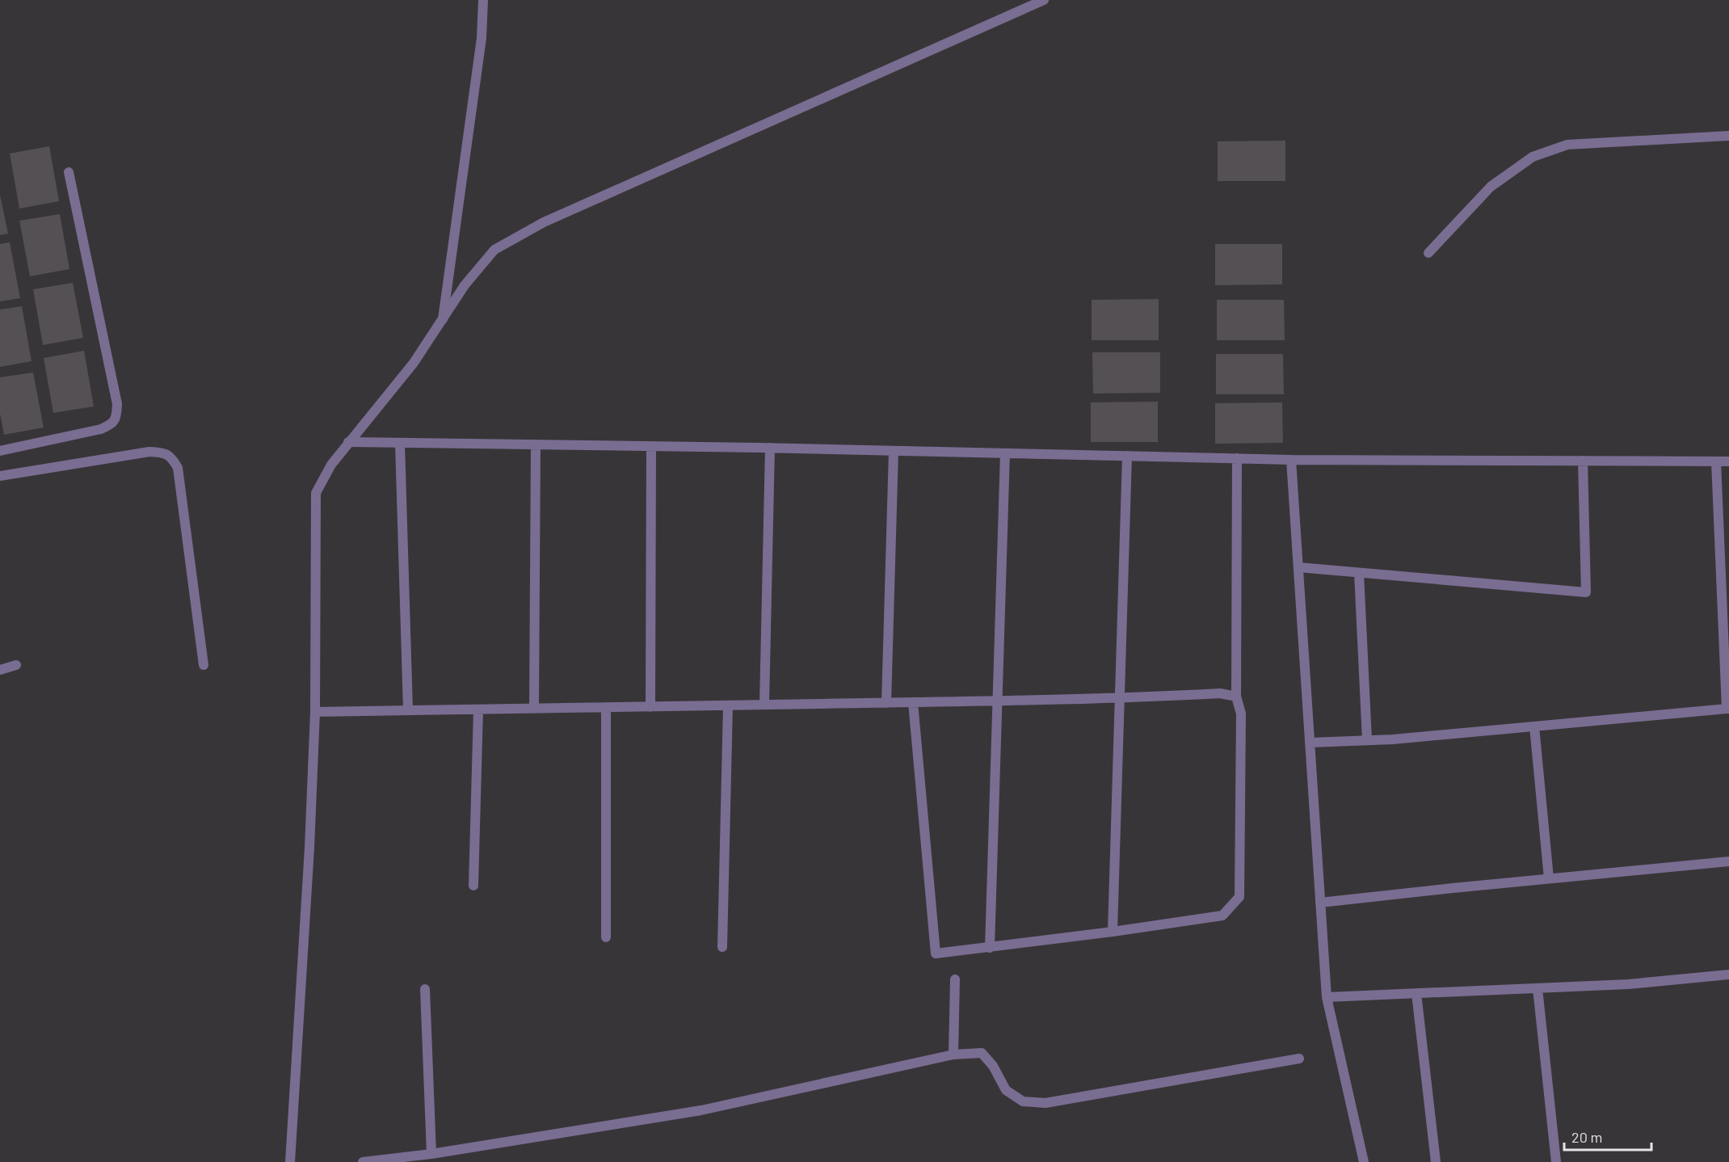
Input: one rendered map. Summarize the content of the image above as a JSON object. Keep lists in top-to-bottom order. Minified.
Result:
{"scale_bar":"20 m"}
